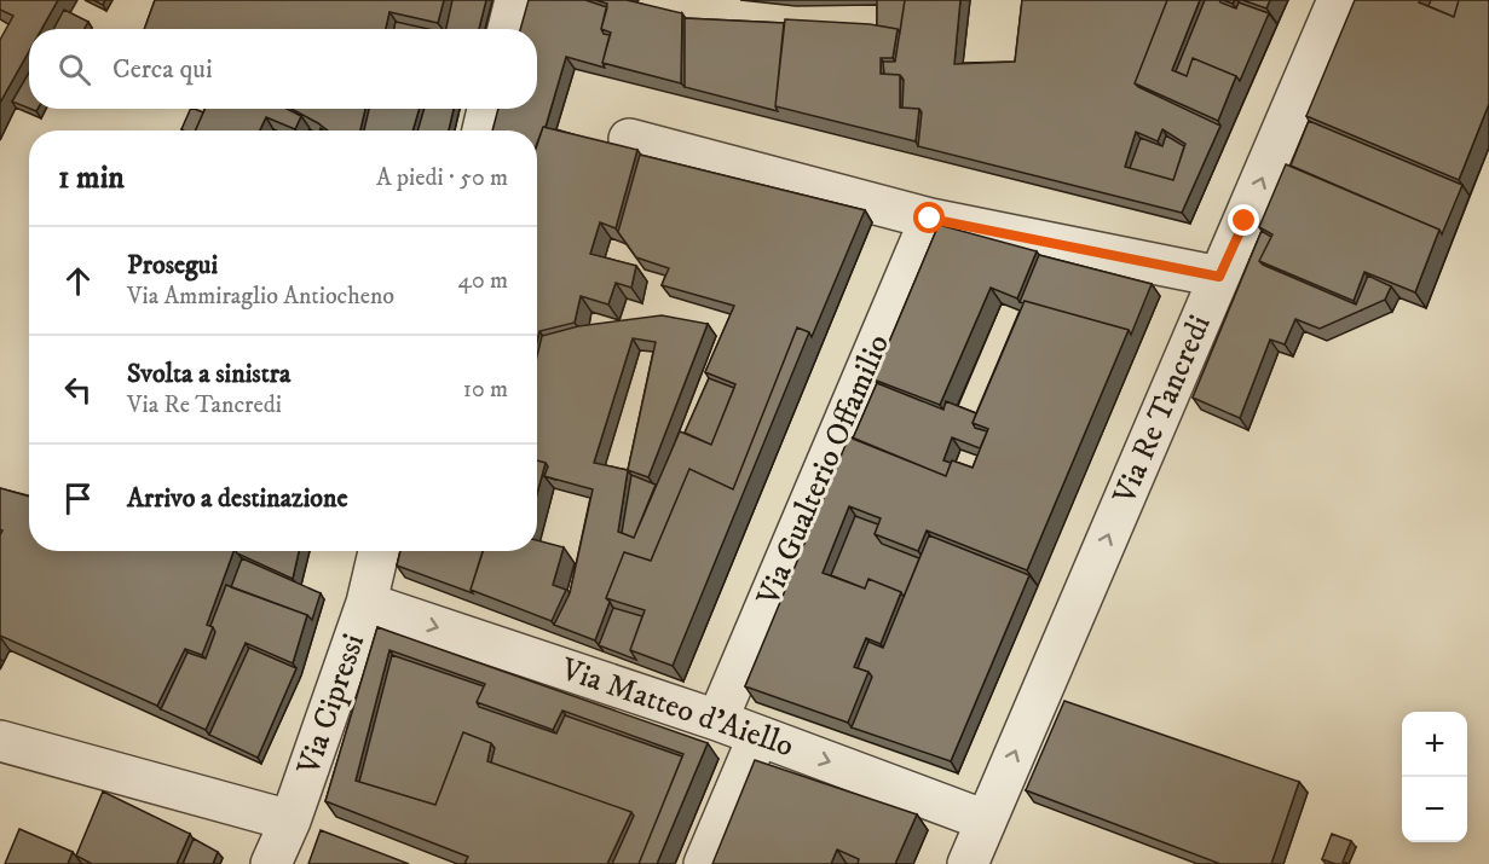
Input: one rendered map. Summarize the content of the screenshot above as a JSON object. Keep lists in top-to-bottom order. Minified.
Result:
{"streets":{"street":["Via Re Tancredi","Via Gualterio Offamilio","Via Cipressi","Via Matteo d'Aiello"]},"crossings":[["Via Re Tancredi","Via Matteo d'Aiello"],["Via Gualterio Offamilio","Via Matteo d'Aiello"],["Via Cipressi","Via Matteo d'Aiello"]],"one_way":["Via Re Tancredi","Via Matteo d'Aiello"],"page":{"search":"Cerca qui","heading":["1 min","A piedi · 50 m"],"list":[["Prosegui","Via Ammiraglio Antiocheno","40 m"],["Svolta a sinistra","Via Re Tancredi","10 m"],"Arrivo a destinazione"],"map_buttons":["+","−"]}}
